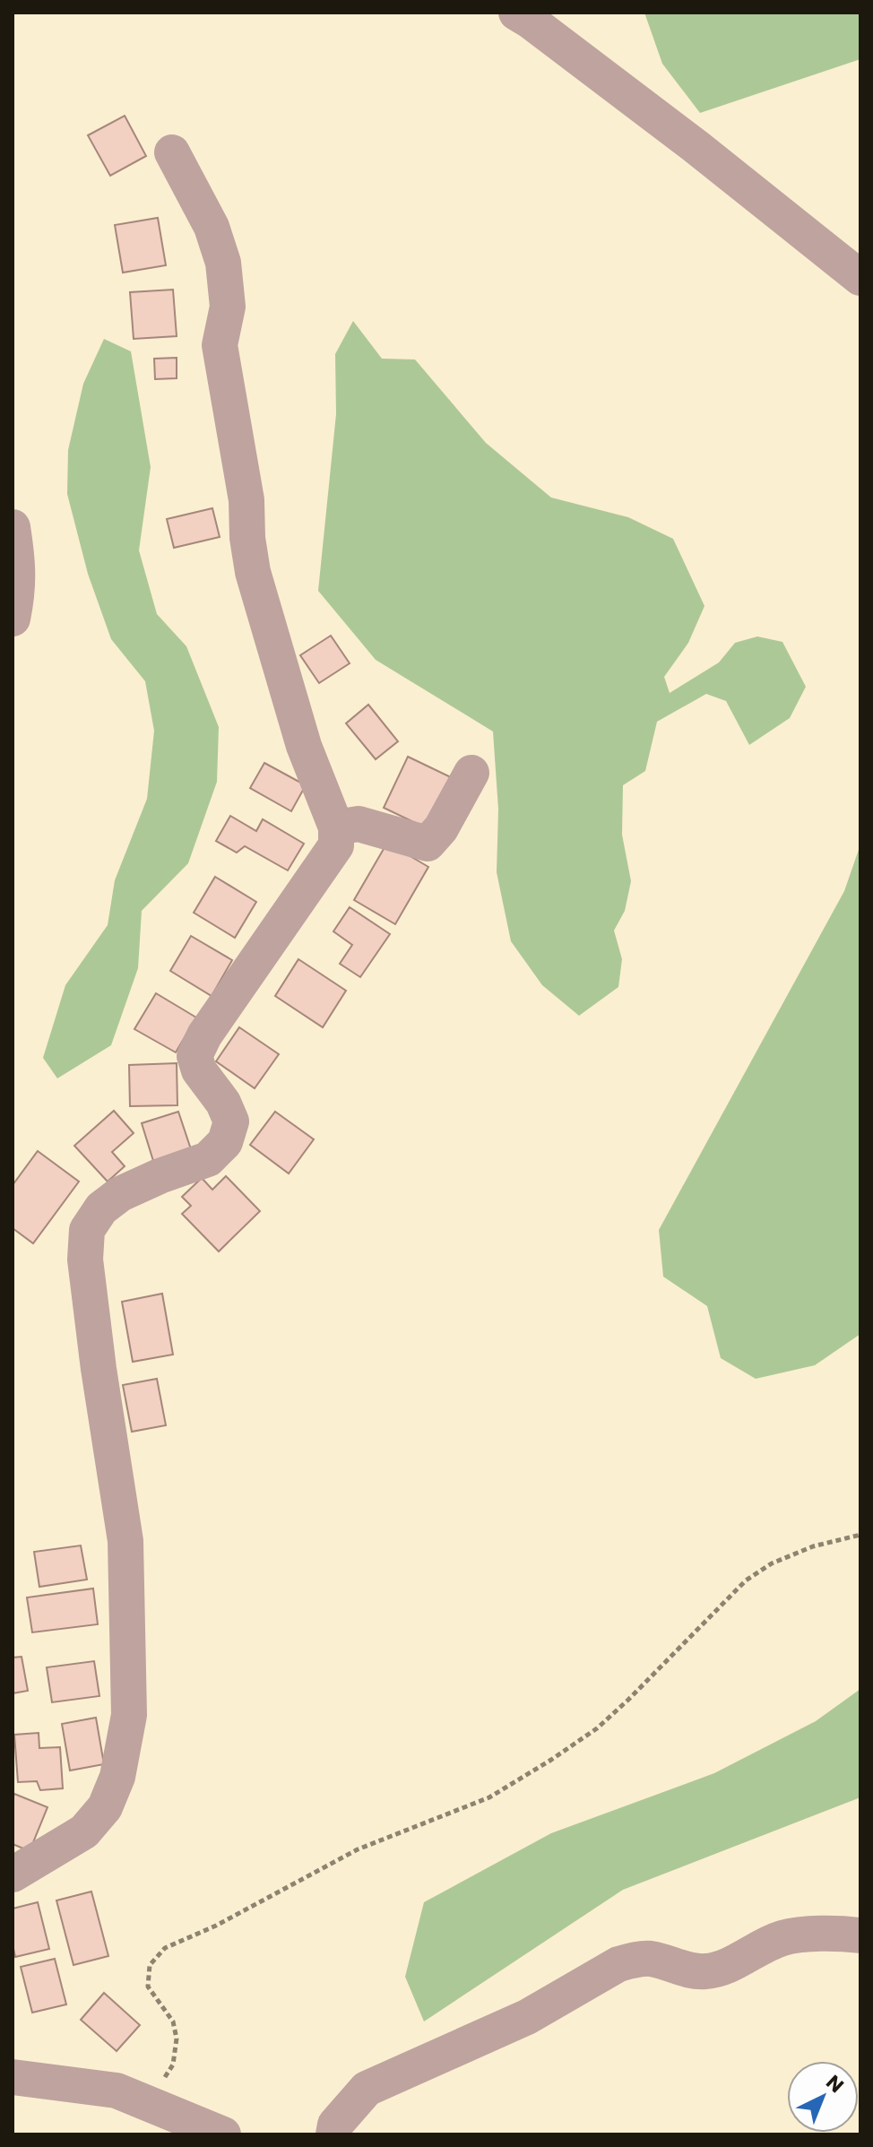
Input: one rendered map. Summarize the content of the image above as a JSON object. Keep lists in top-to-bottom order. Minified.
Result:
{"north":"top right"}
